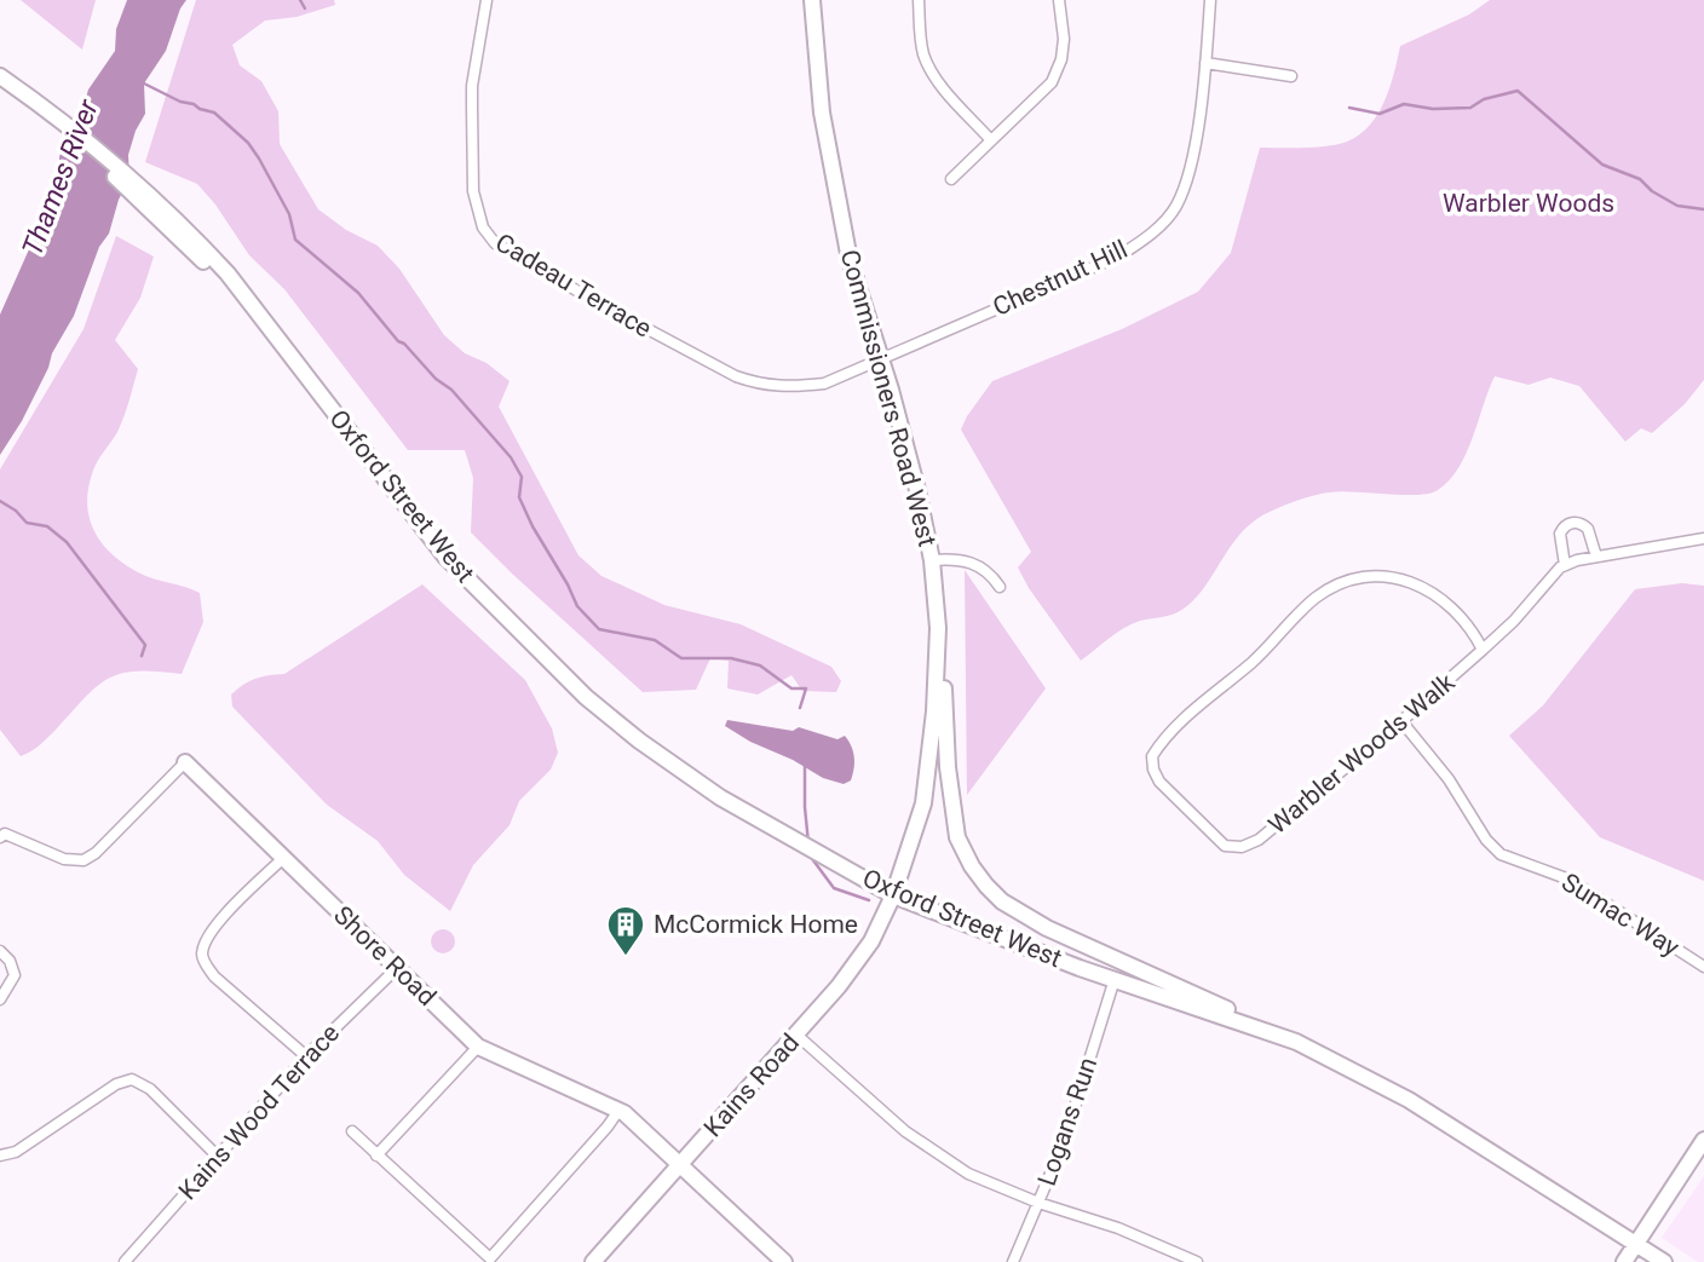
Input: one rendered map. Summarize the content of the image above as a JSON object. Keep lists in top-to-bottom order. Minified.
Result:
{"streets":{"main road":["Commissioners Road West","Oxford Street West","Shore Road","Kains Road"],"street":["Chestnut Hill","Cadeau Terrace","Warbler Woods Walk","Sumac Way","Kains Wood Terrace","Logans Run"]},"crossings":[["Chestnut Hill","Cadeau Terrace"],["Chestnut Hill","Commissioners Road West"],["Cadeau Terrace","Commissioners Road West"],["Commissioners Road West","Oxford Street West"],["Commissioners Road West","Kains Road"],["Oxford Street West","Kains Road"],["Oxford Street West","Logans Run"],["Warbler Woods Walk","Sumac Way"],["Shore Road","Kains Road"],["Shore Road","Kains Wood Terrace"]],"water":["Thames River"],"parks":["Warbler Woods"],"places":{"building":["McCormick Home"]}}
